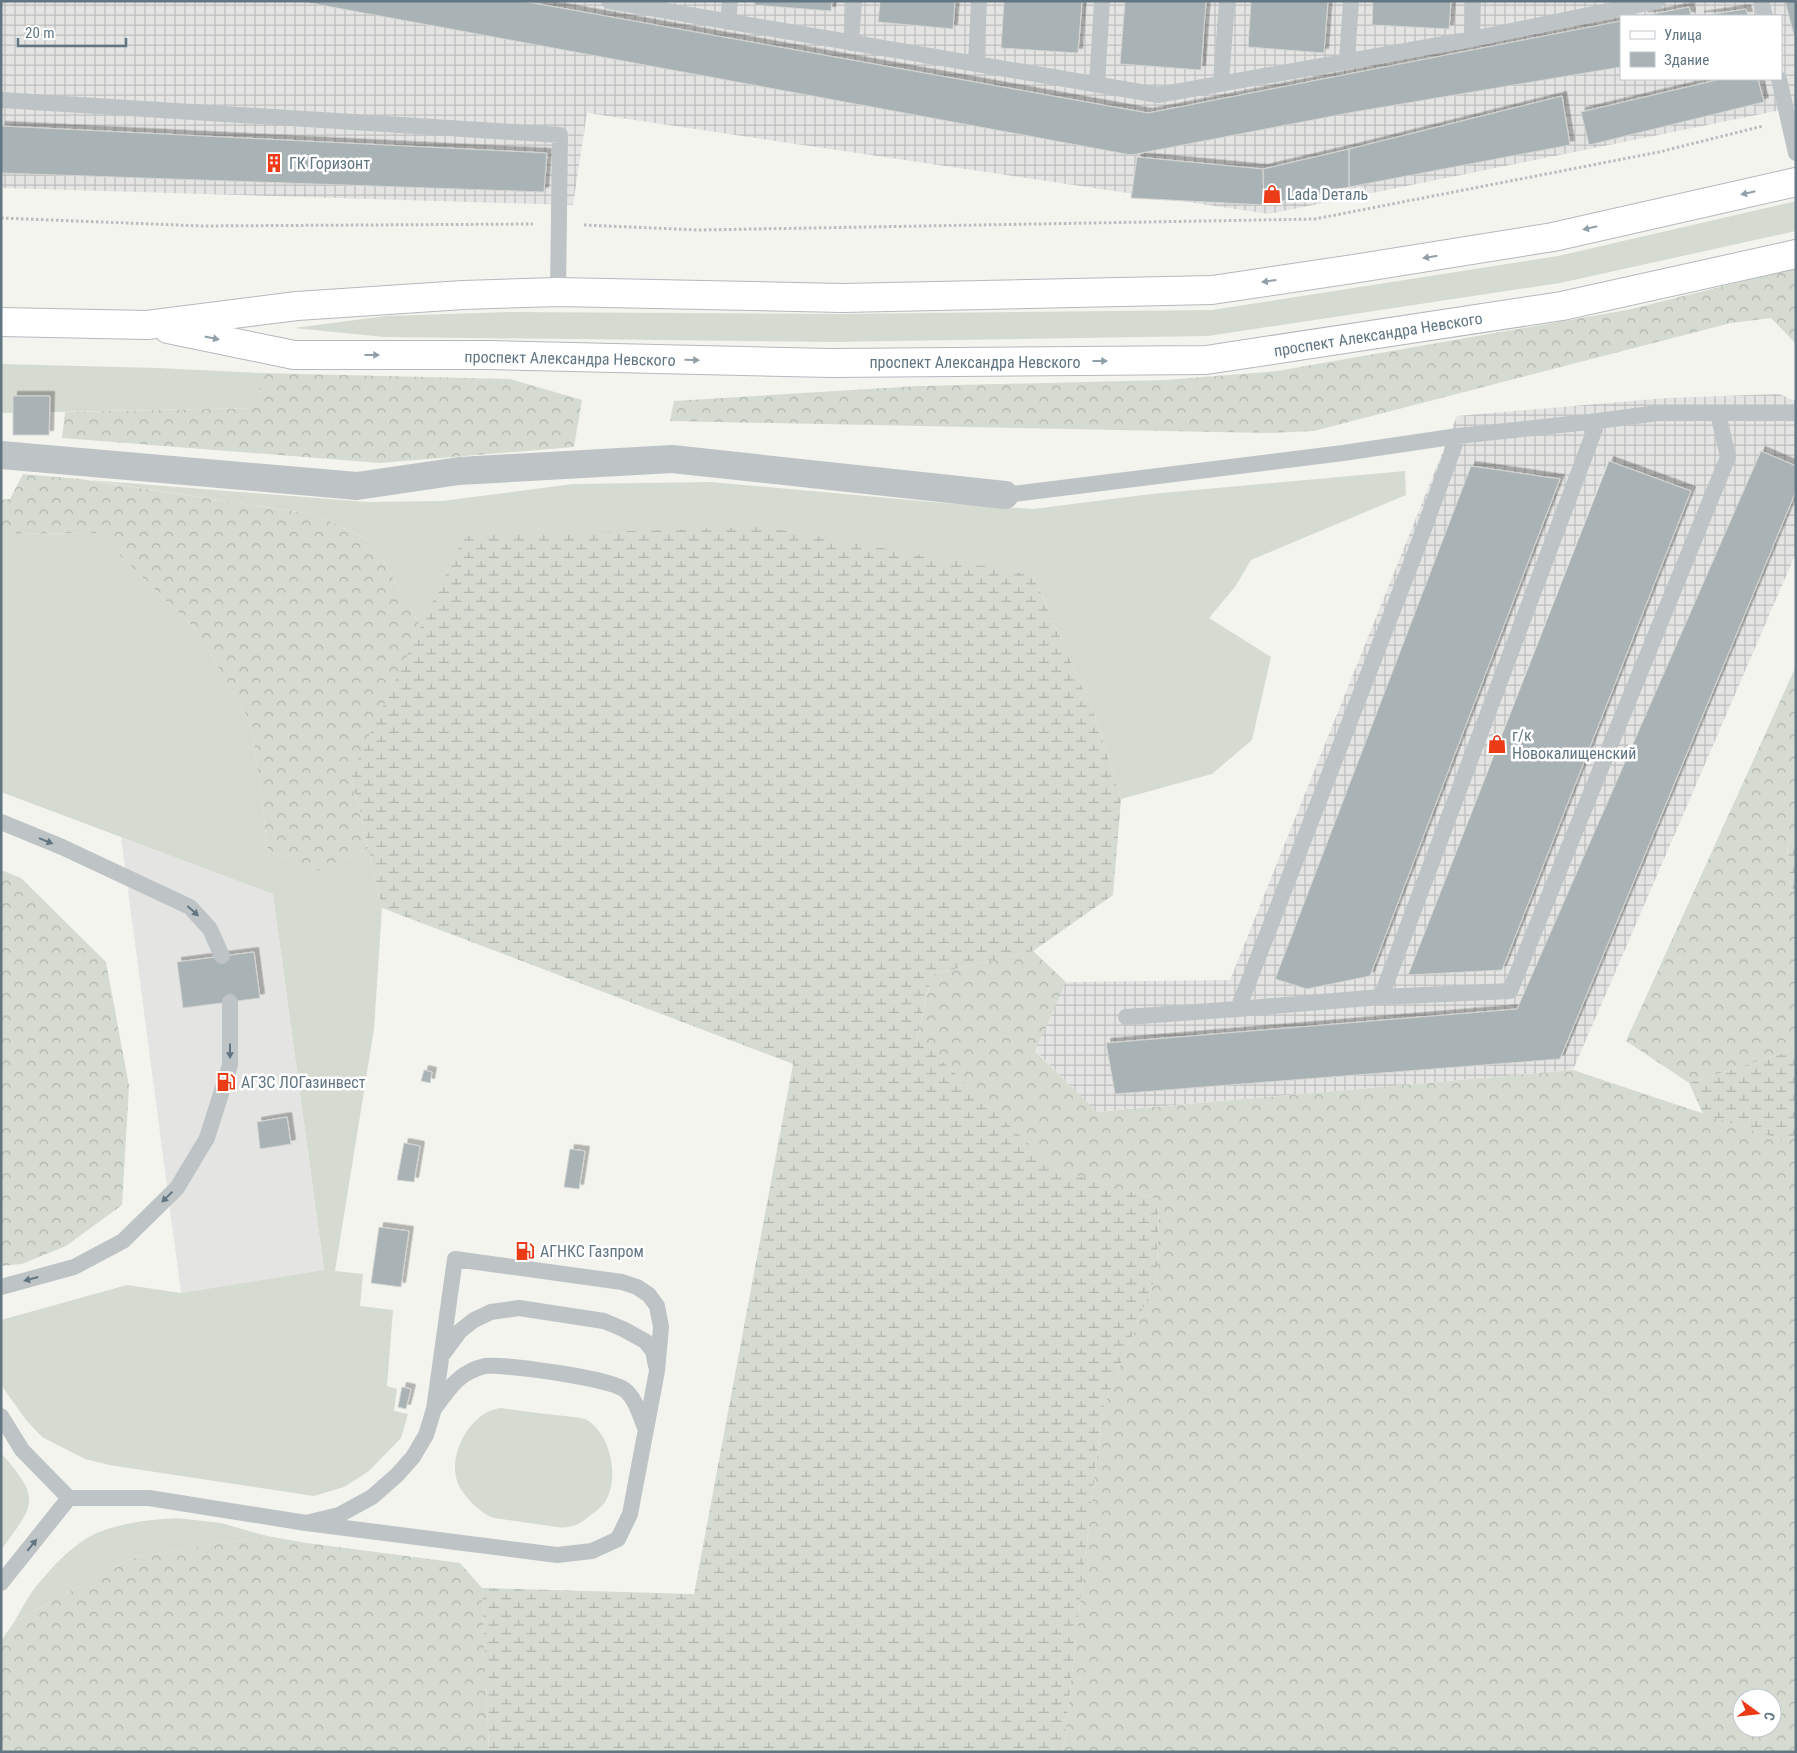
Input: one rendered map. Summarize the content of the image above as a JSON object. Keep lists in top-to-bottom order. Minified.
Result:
{"streets":{"main road":["проспект Александра Невского"]},"places":{"building":["ГК Горизонт"],"shop":["Lada Dеталь","г/к Новокалищенский"],"fuel station":["АГЗС ЛОГазинвест","АГНКС Газпром"]},"legend":["Улица","Здание"],"scale_bar":"20 m","north":"right"}
